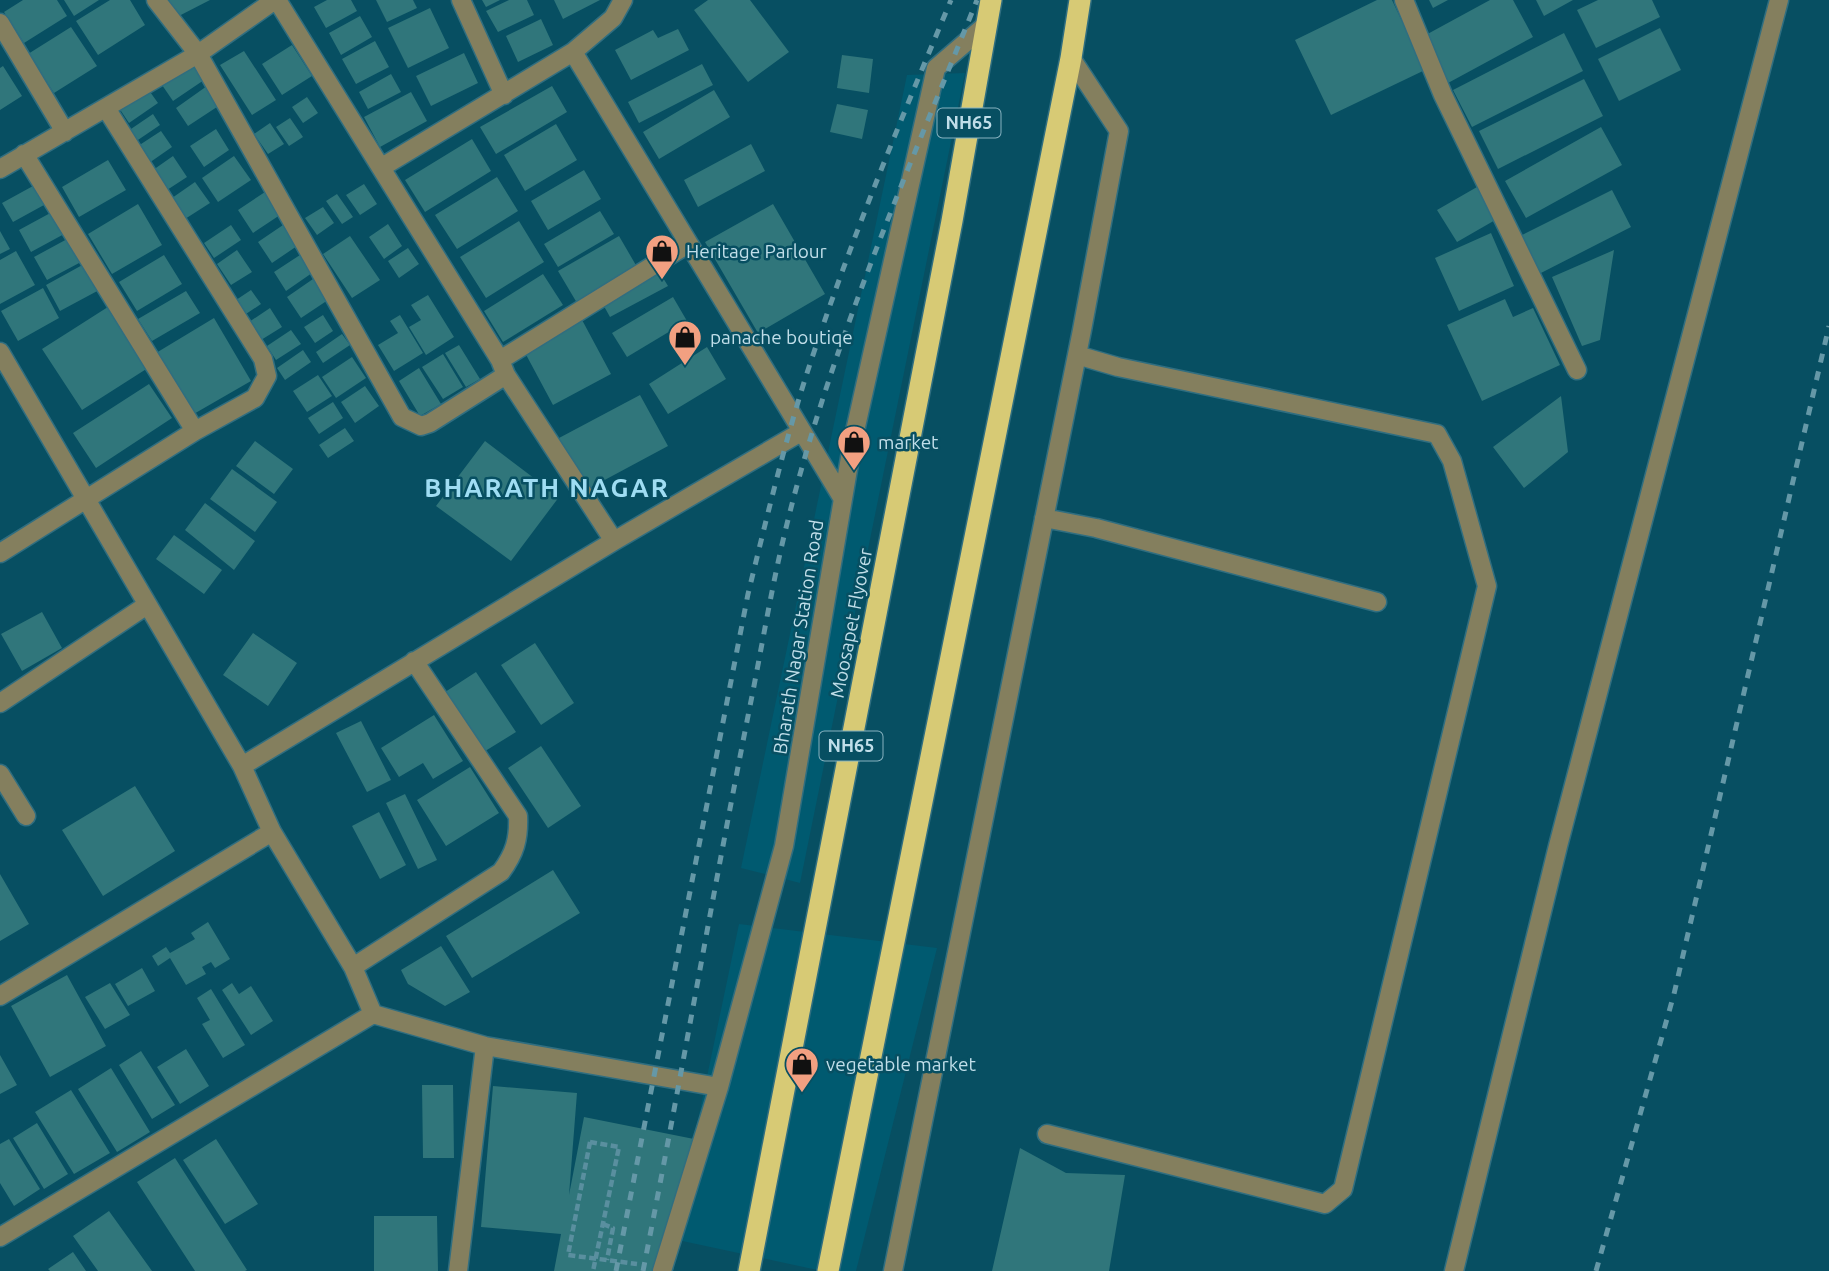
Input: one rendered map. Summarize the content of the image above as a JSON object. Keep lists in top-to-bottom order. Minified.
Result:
{"streets":{"highway":["NH65","Moosapet Flyover"],"street":["Bharath Nagar Station Road"]},"crossings":[["NH65","Moosapet Flyover"],["NH65","Bharath Nagar Station Road"],["Moosapet Flyover","Bharath Nagar Station Road"]],"districts":["BHARATH NAGAR"],"places":{"shop":["Heritage Parlour","panache boutiqe","market","vegetable market"]}}
